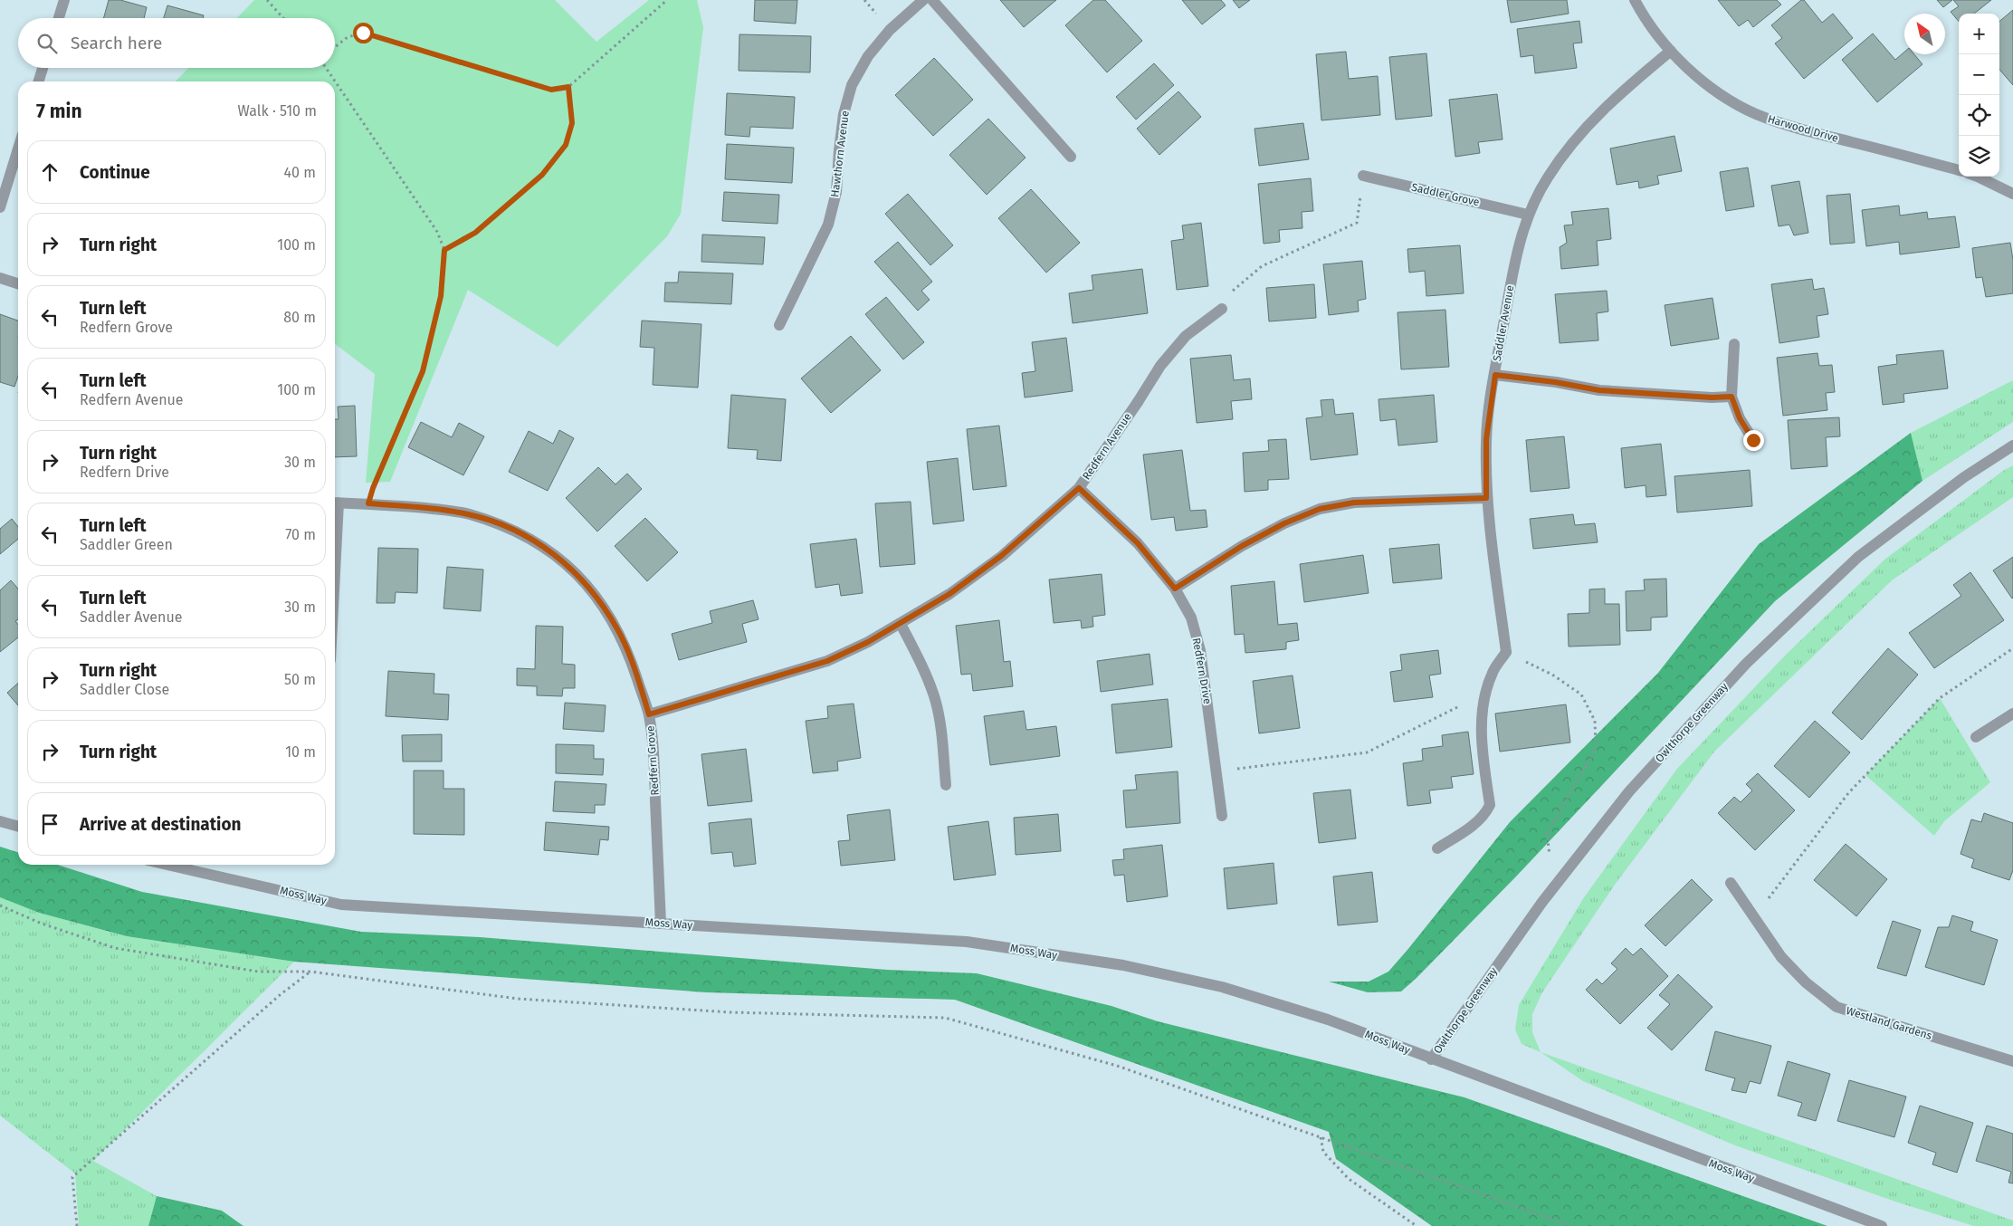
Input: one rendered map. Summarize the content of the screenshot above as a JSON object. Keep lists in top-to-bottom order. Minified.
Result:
{"streets":{"street":["Harwood Drive","Hawthorn Avenue","Saddler Grove","Saddler Avenue","Redfern Avenue","Redfern Drive","Owlthorpe Greenway","Redfern Grove","Moss Way","Westland Gardens"]},"crossings":[["Harwood Drive","Saddler Avenue"],["Saddler Grove","Saddler Avenue"],["Redfern Avenue","Redfern Drive"],["Redfern Avenue","Redfern Grove"],["Owlthorpe Greenway","Moss Way"],["Redfern Grove","Moss Way"]],"north":"top left","page":{"map_buttons":["+","−"],"search":"Search here","heading":["7 min","Walk · 510 m"],"list":[["Continue","40 m"],["Turn right","100 m"],["Turn left","Redfern Grove","80 m"],["Turn left","Redfern Avenue","100 m"],["Turn right","Redfern Drive","30 m"],["Turn left","Saddler Green","70 m"],["Turn left","Saddler Avenue","30 m"],["Turn right","Saddler Close","50 m"],["Turn right","10 m"],"Arrive at destination"]}}
